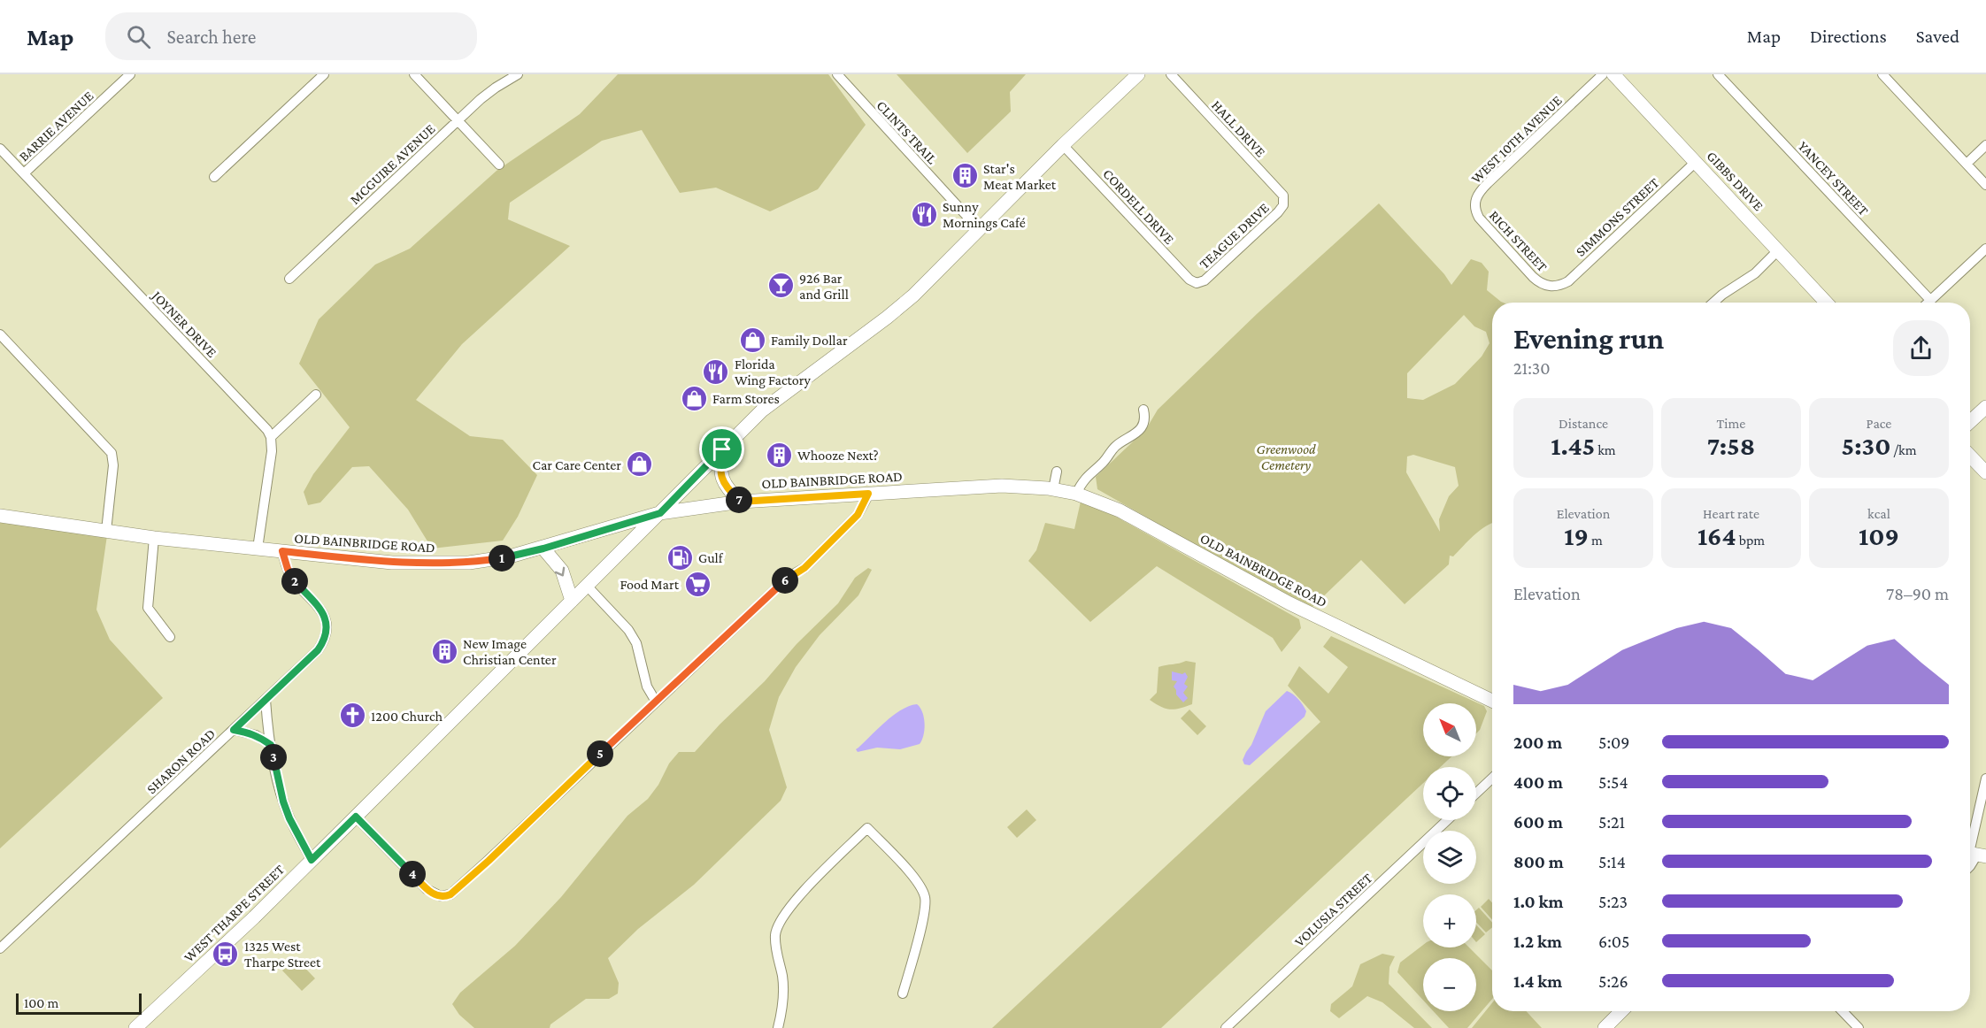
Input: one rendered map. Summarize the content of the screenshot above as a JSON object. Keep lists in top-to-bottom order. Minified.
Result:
{"streets":{"main road":["GIBBS DRIVE","OLD BAINBRIDGE ROAD","WEST THARPE STREET"],"street":["BARRIE AVENUE","HALL DRIVE","CLINTS TRAIL","WEST 10TH AVENUE","MCGUIRE AVENUE","YANCEY STREET","CORDELL DRIVE","SIMMONS STREET","TEAGUE DRIVE","RICH STREET","JOYNER DRIVE","SHARON ROAD","VOLUSIA STREET"]},"crossings":[["BARRIE AVENUE","JOYNER DRIVE"],["HALL DRIVE","TEAGUE DRIVE"],["CLINTS TRAIL","WEST THARPE STREET"],["WEST 10TH AVENUE","RICH STREET"],["GIBBS DRIVE","SIMMONS STREET"],["CORDELL DRIVE","TEAGUE DRIVE"],["CORDELL DRIVE","WEST THARPE STREET"],["SIMMONS STREET","RICH STREET"],["OLD BAINBRIDGE ROAD","SHARON ROAD"],["OLD BAINBRIDGE ROAD","WEST THARPE STREET"]],"parks":["Greenwood Cemetery"],"places":{"building":["Star's Meat Market","Whooze Next?","New Image Christian Center"],"restaurant":["Sunny Mornings Café","Florida Wing Factory"],"bar":["926 Bar and Grill"],"shop":["Family Dollar","Farm Stores","Car Care Center"],"fuel station":["Gulf"],"supermarket":["Food Mart"],"church":["1200 Church"],"bus stop":["1325 West Tharpe Street"]},"scale_bar":"100 m","north":"top left","page":{"header":"Map","search":"Search here","nav":["Map","Directions","Saved"],"heading":["Evening run","21:30"],"stats":[["Distance","1.45 km"],["Time","7:58"],["Pace","5:30 /km"],["Elevation","19 m"],["Heart rate","164 bpm"],["kcal","109"]],"pins":["7","1","6","2","5","3","4"],"chart":["Elevation","78–90 m"],"map_buttons":["+","−"],"list":[{"name":"200 m","note":"5:09"},{"name":"400 m","note":"5:54"},{"name":"600 m","note":"5:21"},{"name":"800 m","note":"5:14"},{"name":"1.0 km","note":"5:23"},{"name":"1.2 km","note":"6:05"},{"name":"1.4 km","note":"5:26"}],"scale":"100 m"}}
